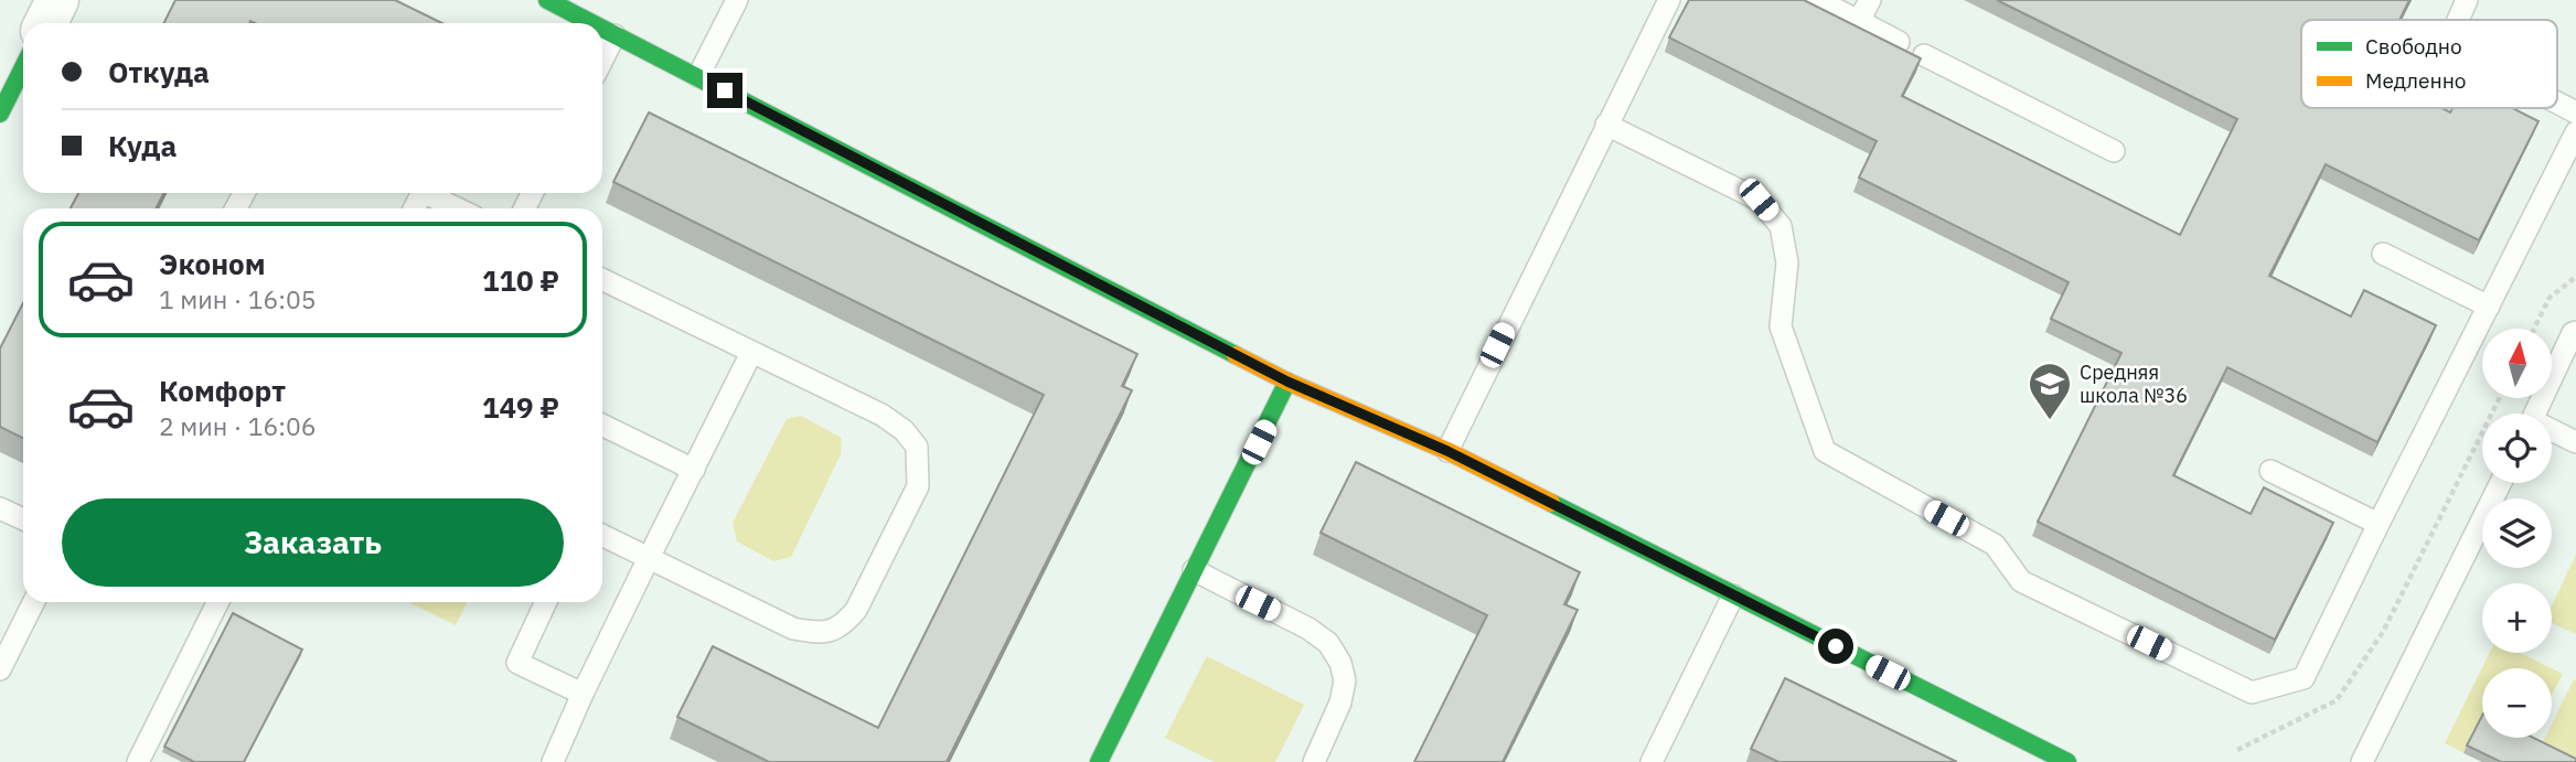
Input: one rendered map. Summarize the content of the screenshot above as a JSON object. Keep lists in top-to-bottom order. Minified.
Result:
{"places":{"school or university":["Средняя школа №36"]},"legend":["Свободно","Медленно"],"north":"top","page":{"banner":["Откуда","Куда"],"list":[{"name":"Эконом","note":"1 мин · 16:05","value":"110 ₽"},{"name":"Комфорт","note":"2 мин · 16:06","value":"149 ₽"}],"map_buttons":["+","−"],"buttons":"Заказать"}}
